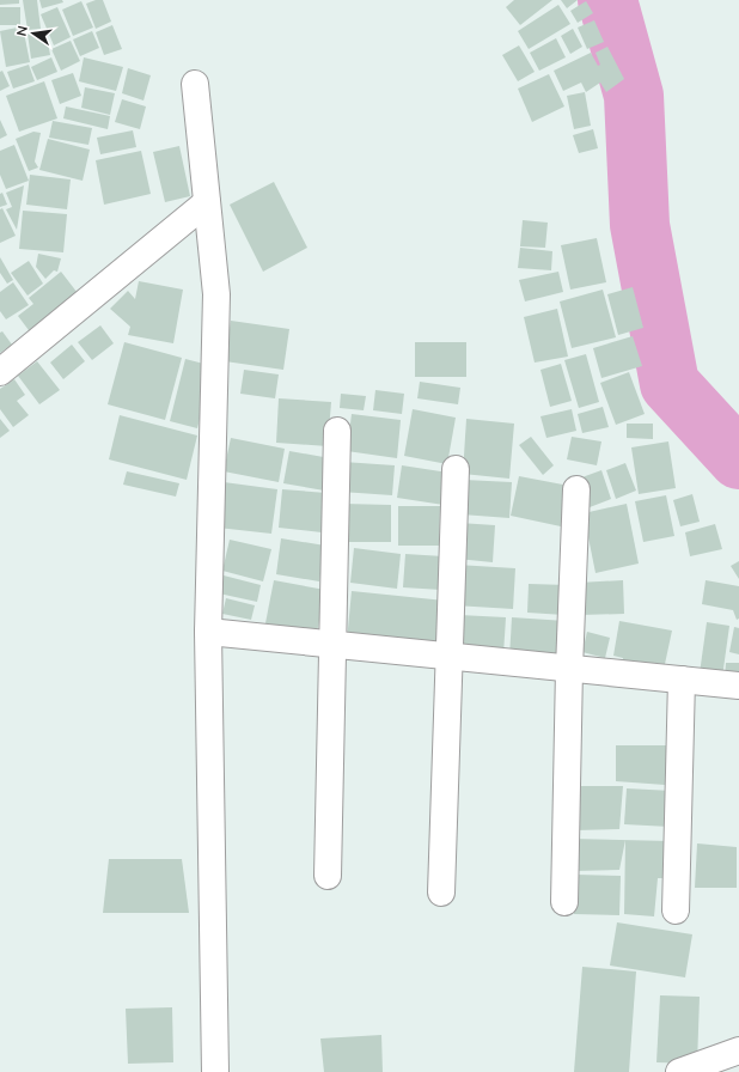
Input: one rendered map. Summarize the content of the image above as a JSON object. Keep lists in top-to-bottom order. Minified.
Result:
{"north":"left"}
